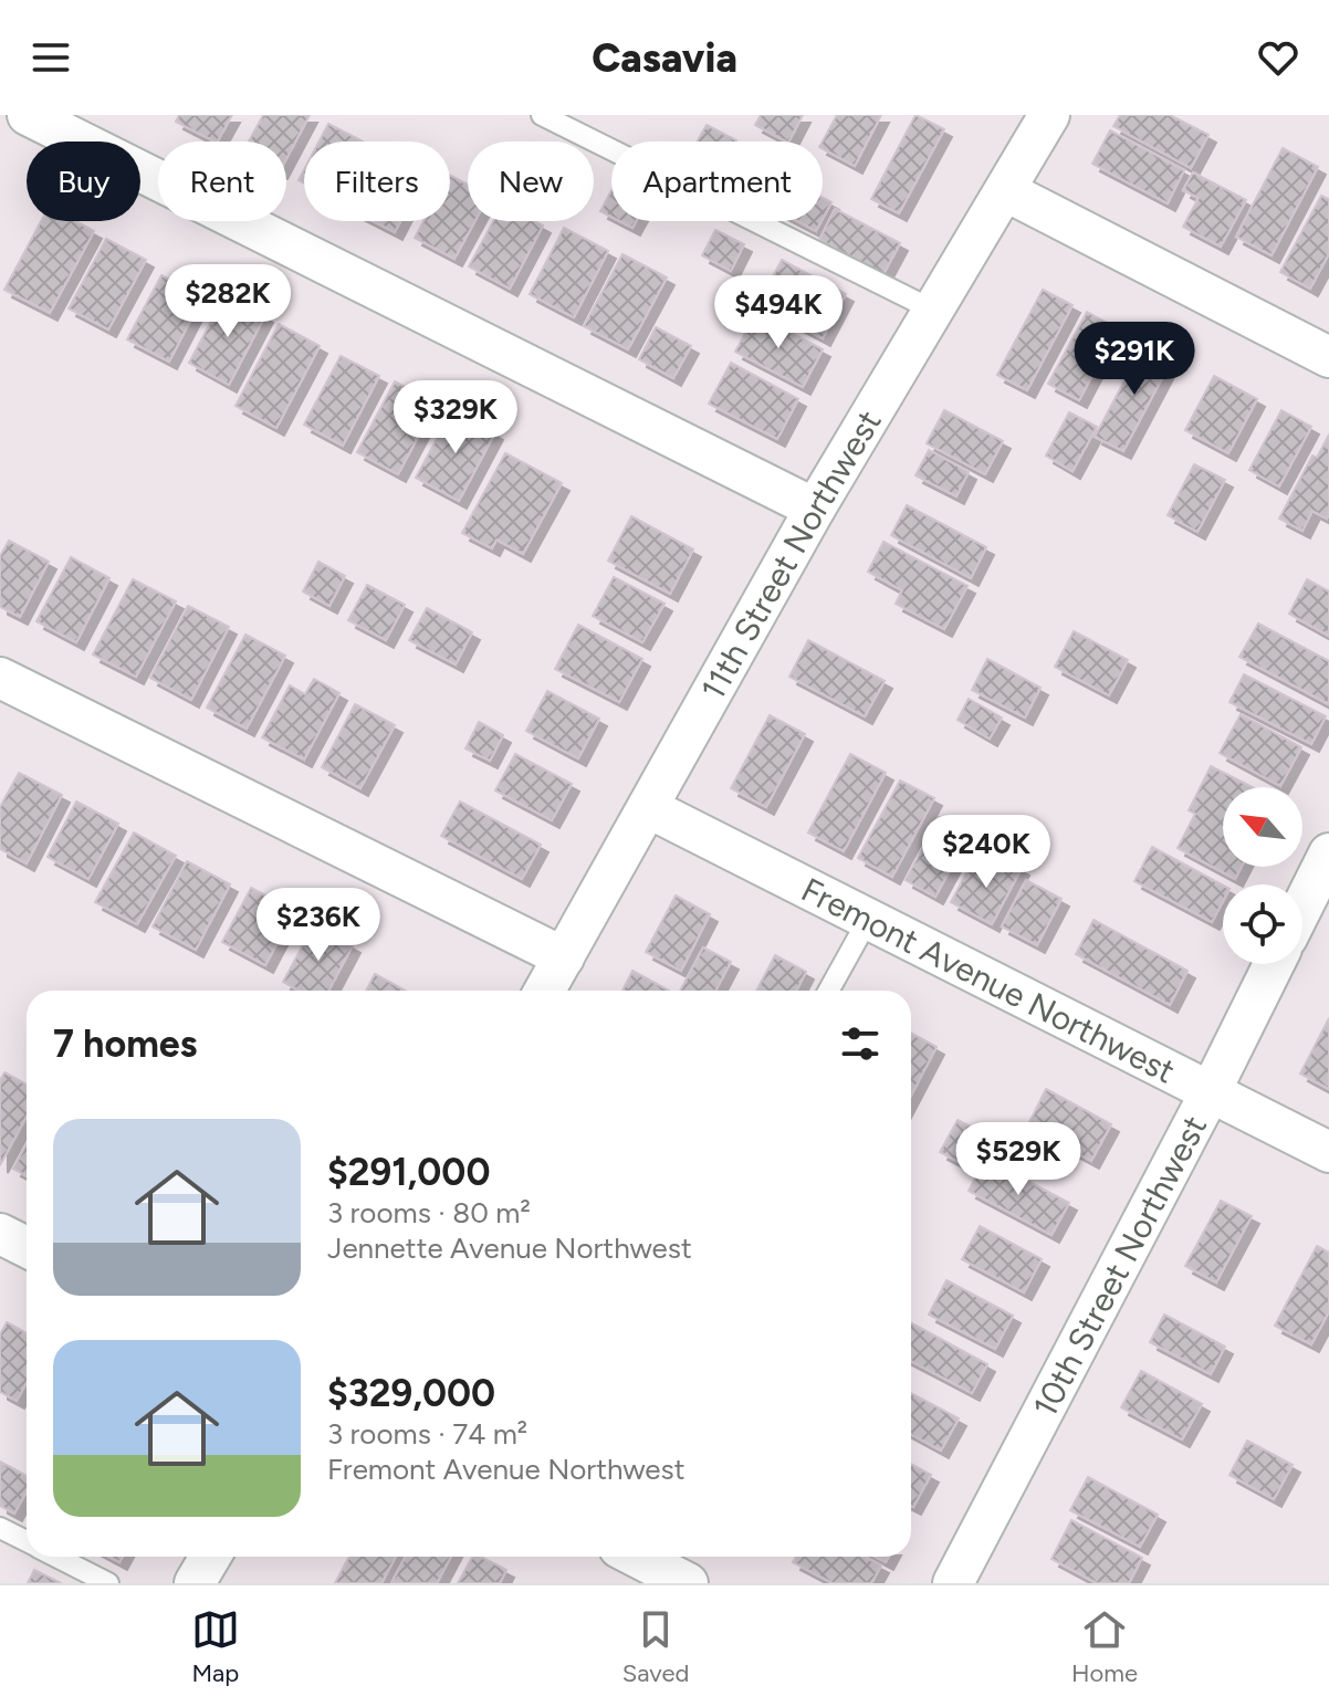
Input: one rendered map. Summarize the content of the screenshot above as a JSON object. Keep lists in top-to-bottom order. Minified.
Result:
{"streets":{"street":["11th Street Northwest","Fremont Avenue Northwest","10th Street Northwest"]},"crossings":[["11th Street Northwest","Fremont Avenue Northwest"],["Fremont Avenue Northwest","10th Street Northwest"]],"north":"top left","page":{"header":"Casavia","chip":["Buy","Rent","Filters","New","Apartment"],"price":["$282K","$494K","$291K","$329K","$240K","$236K","$529K"],"heading":"7 homes","list":[{"name":"$291,000","note":"3 rooms · 80 m² · Jennette Avenue Northwest"},{"name":"$329,000","note":"3 rooms · 74 m² · Fremont Avenue Northwest"}],"tabs":["Map","Saved","Home"]}}
